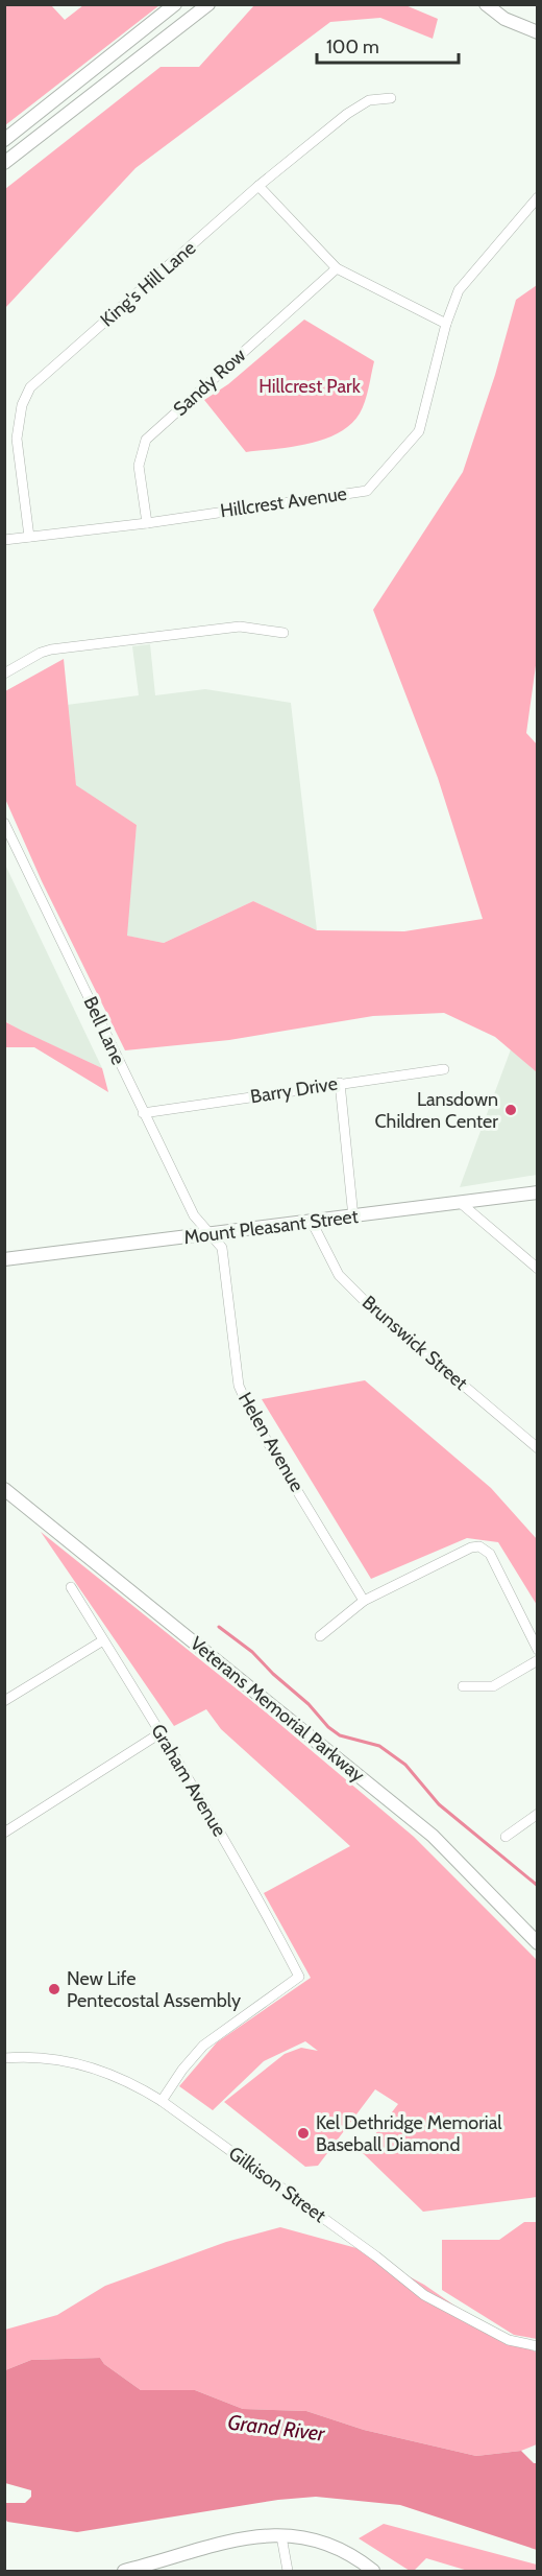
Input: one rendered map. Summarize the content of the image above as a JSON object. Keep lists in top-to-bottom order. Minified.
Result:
{"streets":{"main road":["Mount Pleasant Street","Veterans Memorial Parkway"],"street":["King's Hill Lane","Sandy Row","Hillcrest Avenue","Bell Lane","Barry Drive","Brunswick Street","Helen Avenue","Graham Avenue","Gilkison Street"]},"crossings":[["King's Hill Lane","Hillcrest Avenue"],["Sandy Row","Hillcrest Avenue"],["Bell Lane","Barry Drive"],["Bell Lane","Mount Pleasant Street"],["Bell Lane","Helen Avenue"],["Mount Pleasant Street","Brunswick Street"],["Mount Pleasant Street","Helen Avenue"],["Graham Avenue","Gilkison Street"]],"water":["Grand River"],"parks":["Hillcrest Park"],"places":["Lansdown Children Center","New Life Pentecostal Assembly","Kel Dethridge Memorial Baseball Diamond"],"scale_bar":"100 m"}
